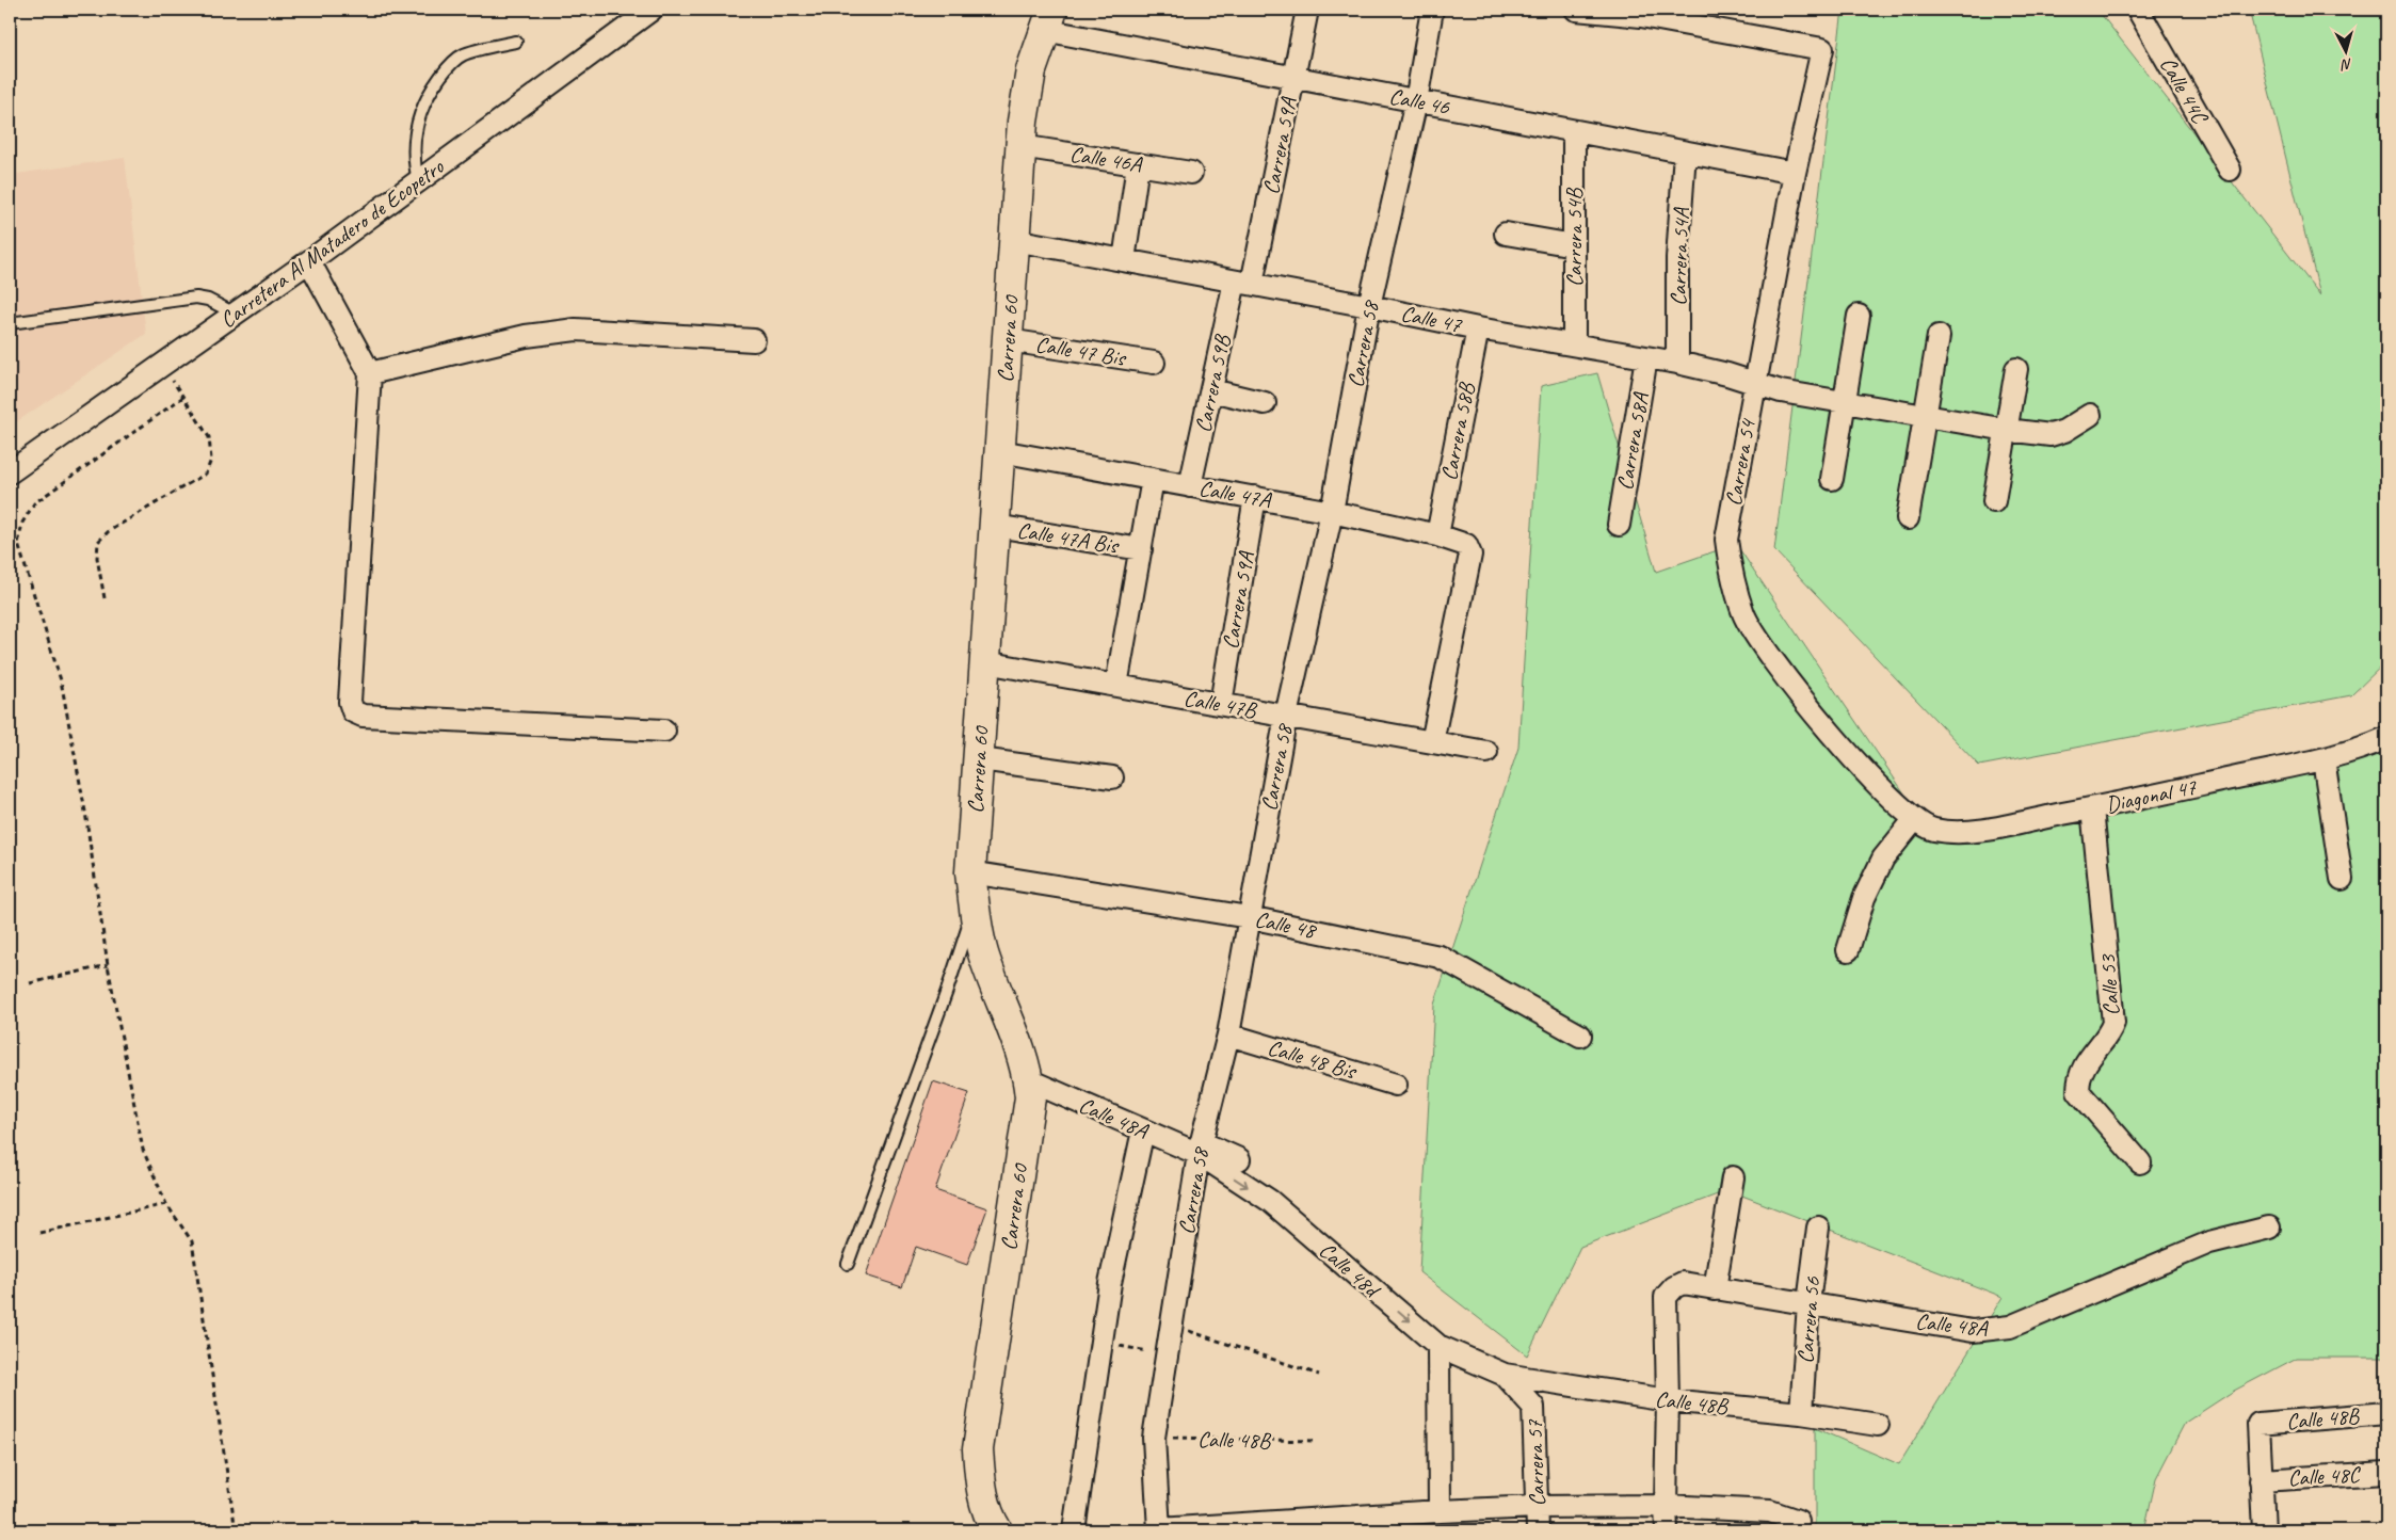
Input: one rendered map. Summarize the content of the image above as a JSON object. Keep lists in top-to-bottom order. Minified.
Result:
{"streets":{"street":["Calle 44C","Calle 46","Carrera 59A","Calle 46A","Carrera 54B","Carretera Al Matadero de Ecopetro","Carrera 54A","Calle 47","Carrera 60","Carrera 58","Calle 47 Bis","Carrera 59B","Carrera 58B","Carrera 58A","Carrera 54","Calle 47A","Calle 47A Bis","Calle 47B","Diagonal 47","Calle 48","Calle 53","Calle 48 Bis","Calle 48A","Calle 48d","Carrera 56","Calle 48B","Carrera 57","Calle 48C"]},"crossings":[["Calle 46","Carrera 59A"],["Calle 46","Carrera 54B"],["Calle 46","Carrera 54A"],["Calle 46","Carrera 60"],["Calle 46","Carrera 58"],["Calle 46","Carrera 54"],["Carrera 59A","Calle 47"],["Carrera 59A","Carrera 59B"],["Carrera 59A","Calle 47A"],["Carrera 59A","Calle 47B"],["Calle 46A","Carrera 60"],["Carrera 54B","Calle 47"],["Carrera 54A","Calle 47"],["Calle 47","Carrera 60"],["Calle 47","Carrera 58"],["Calle 47","Carrera 59B"],["Calle 47","Carrera 58B"],["Calle 47","Carrera 58A"],["Calle 47","Carrera 54"],["Carrera 60","Calle 47 Bis"],["Carrera 60","Calle 47A"],["Carrera 60","Calle 47A Bis"],["Carrera 60","Calle 47B"],["Carrera 60","Calle 48"],["Carrera 60","Calle 48A"],["Carrera 58","Calle 47A"],["Carrera 58","Calle 47B"],["Carrera 58","Calle 48"],["Carrera 58","Calle 48 Bis"],["Carrera 58","Calle 48A"],["Carrera 58","Calle 48d"],["Carrera 58","Calle 48B"],["Carrera 59B","Calle 47A"],["Carrera 58B","Calle 47A"],["Carrera 54","Diagonal 47"],["Calle 47A","Calle 47B"],["Diagonal 47","Calle 53"],["Calle 48A","Calle 48d"],["Calle 48A","Carrera 56"],["Calle 48A","Calle 48B"],["Calle 48d","Calle 48B"],["Calle 48d","Carrera 57"],["Carrera 56","Calle 48B"],["Calle 48B","Carrera 57"],["Calle 48B","Calle 48C"]],"one_way":["Calle 48d"],"north":"bottom"}
